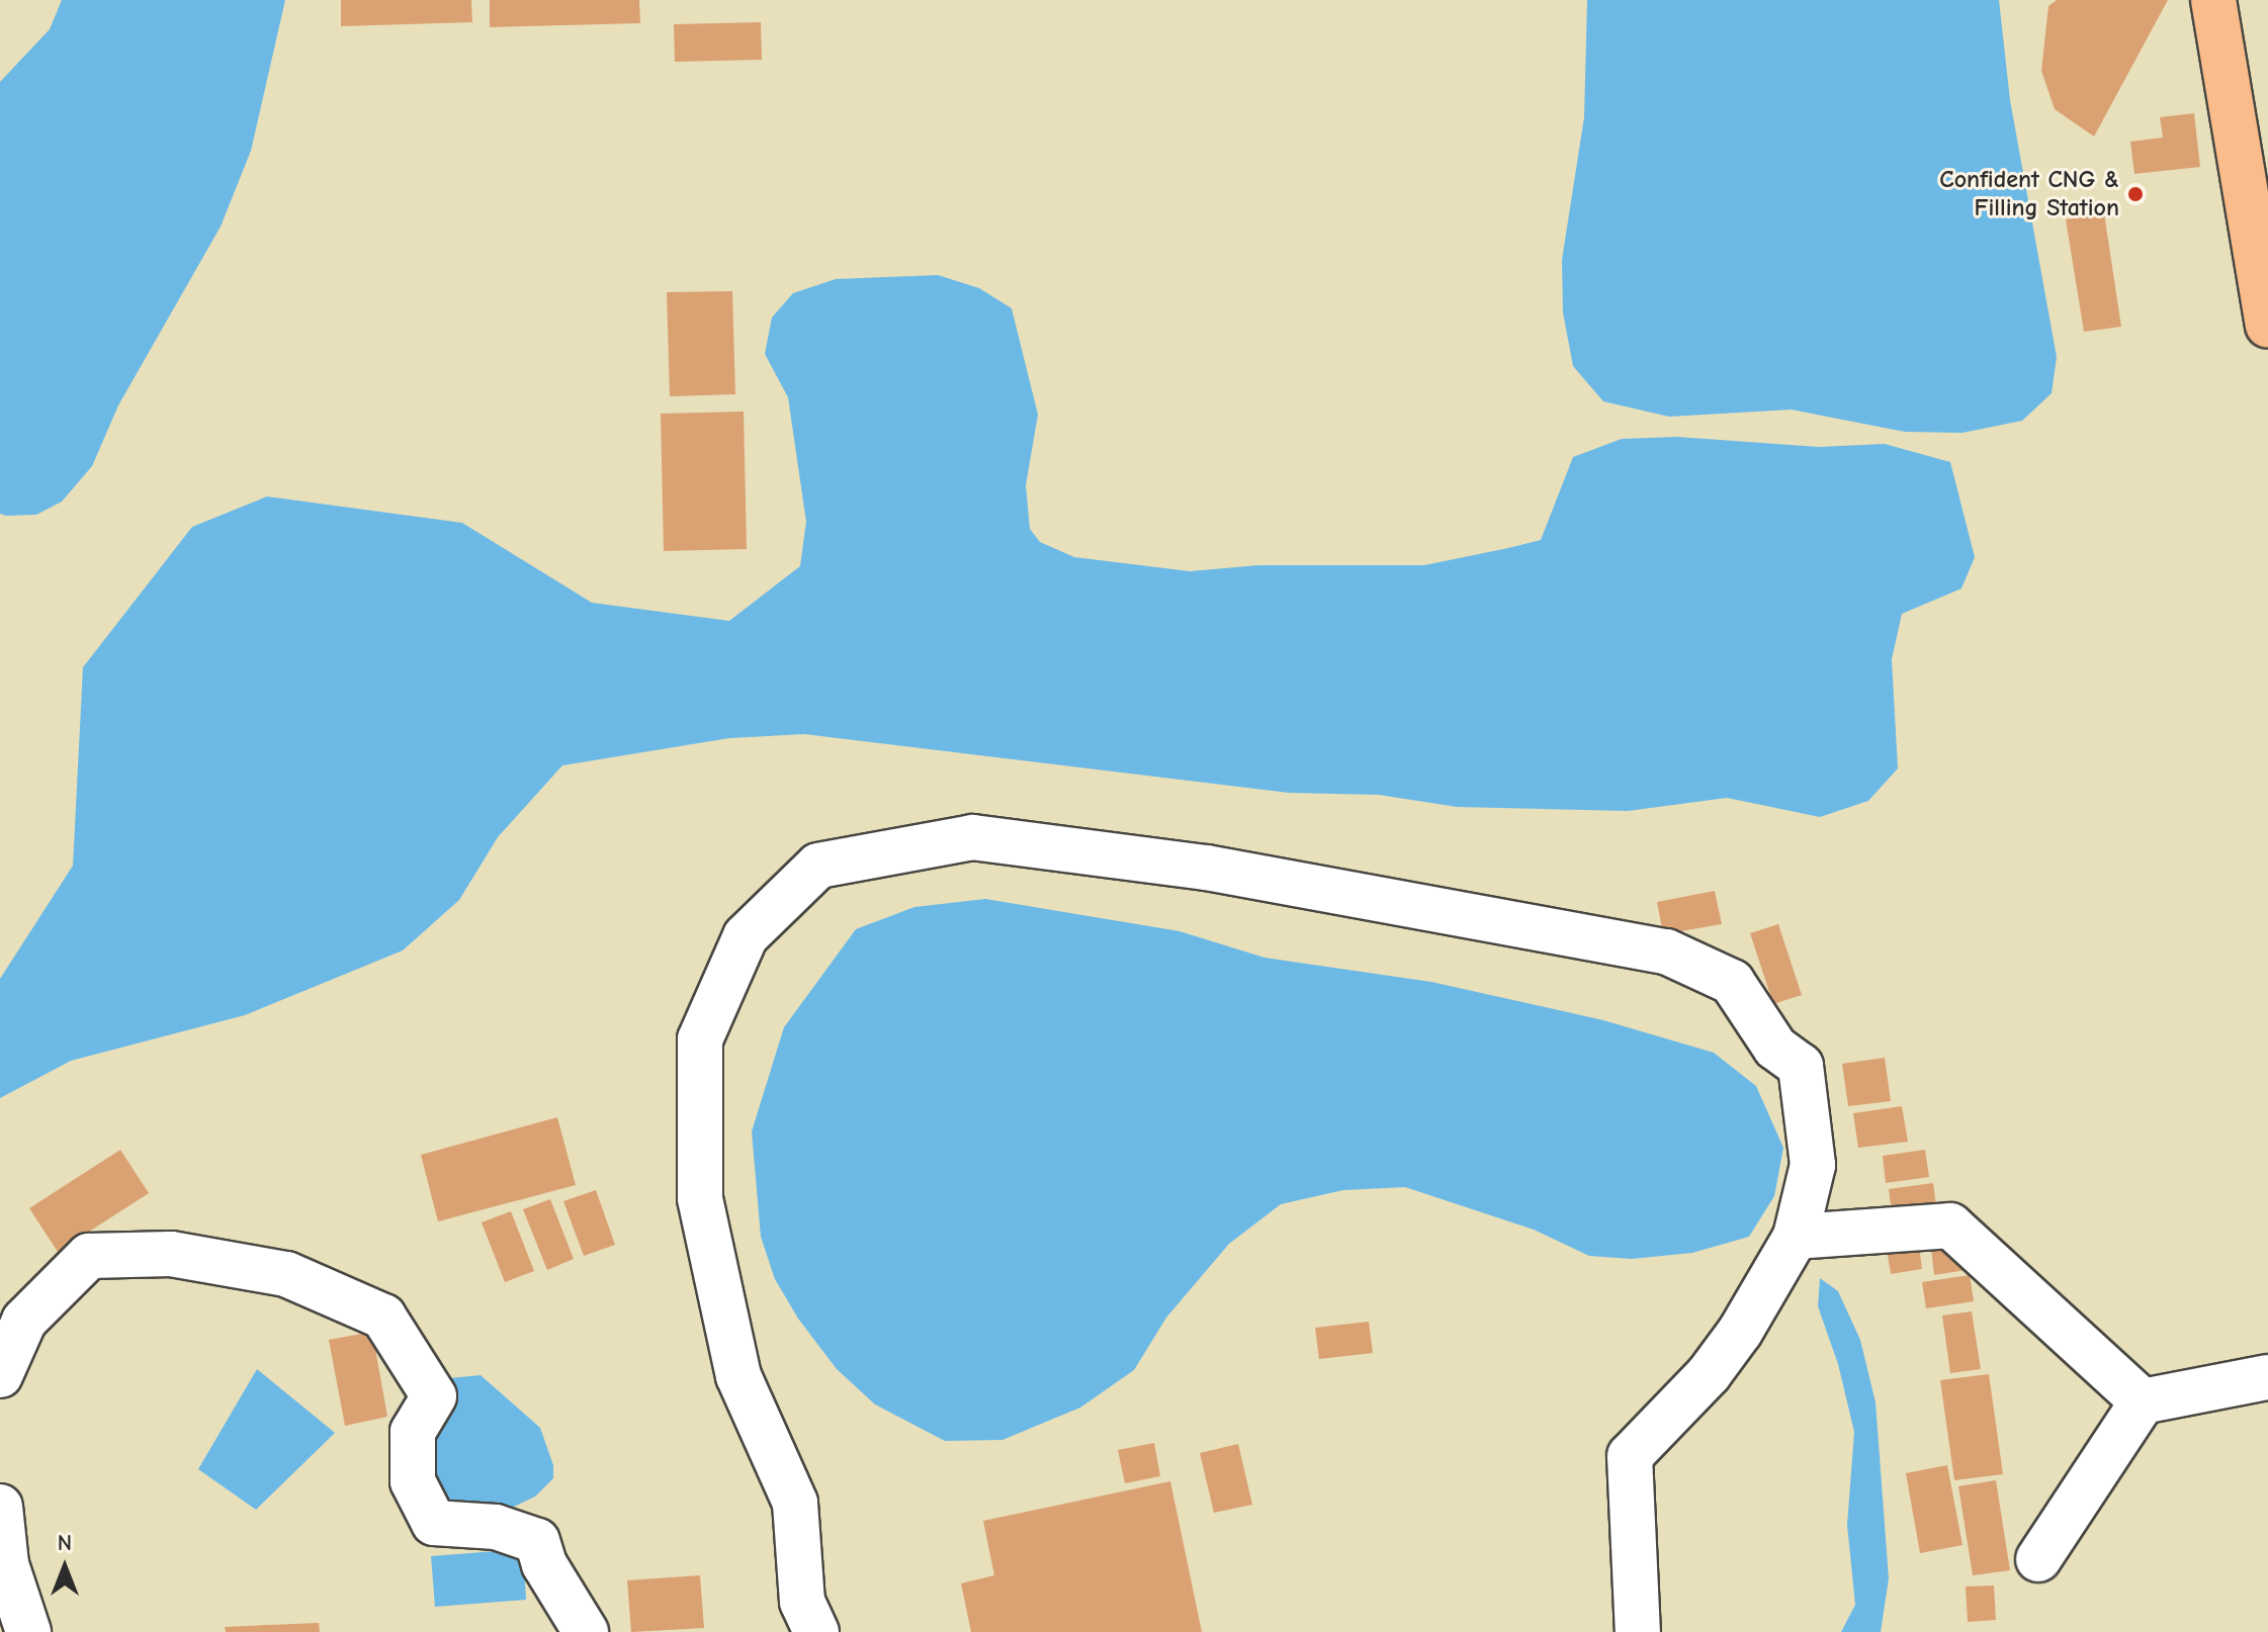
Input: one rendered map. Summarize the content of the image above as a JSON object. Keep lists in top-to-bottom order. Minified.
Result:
{"places":["Confident CNG & Filling Station"],"north":"top"}
